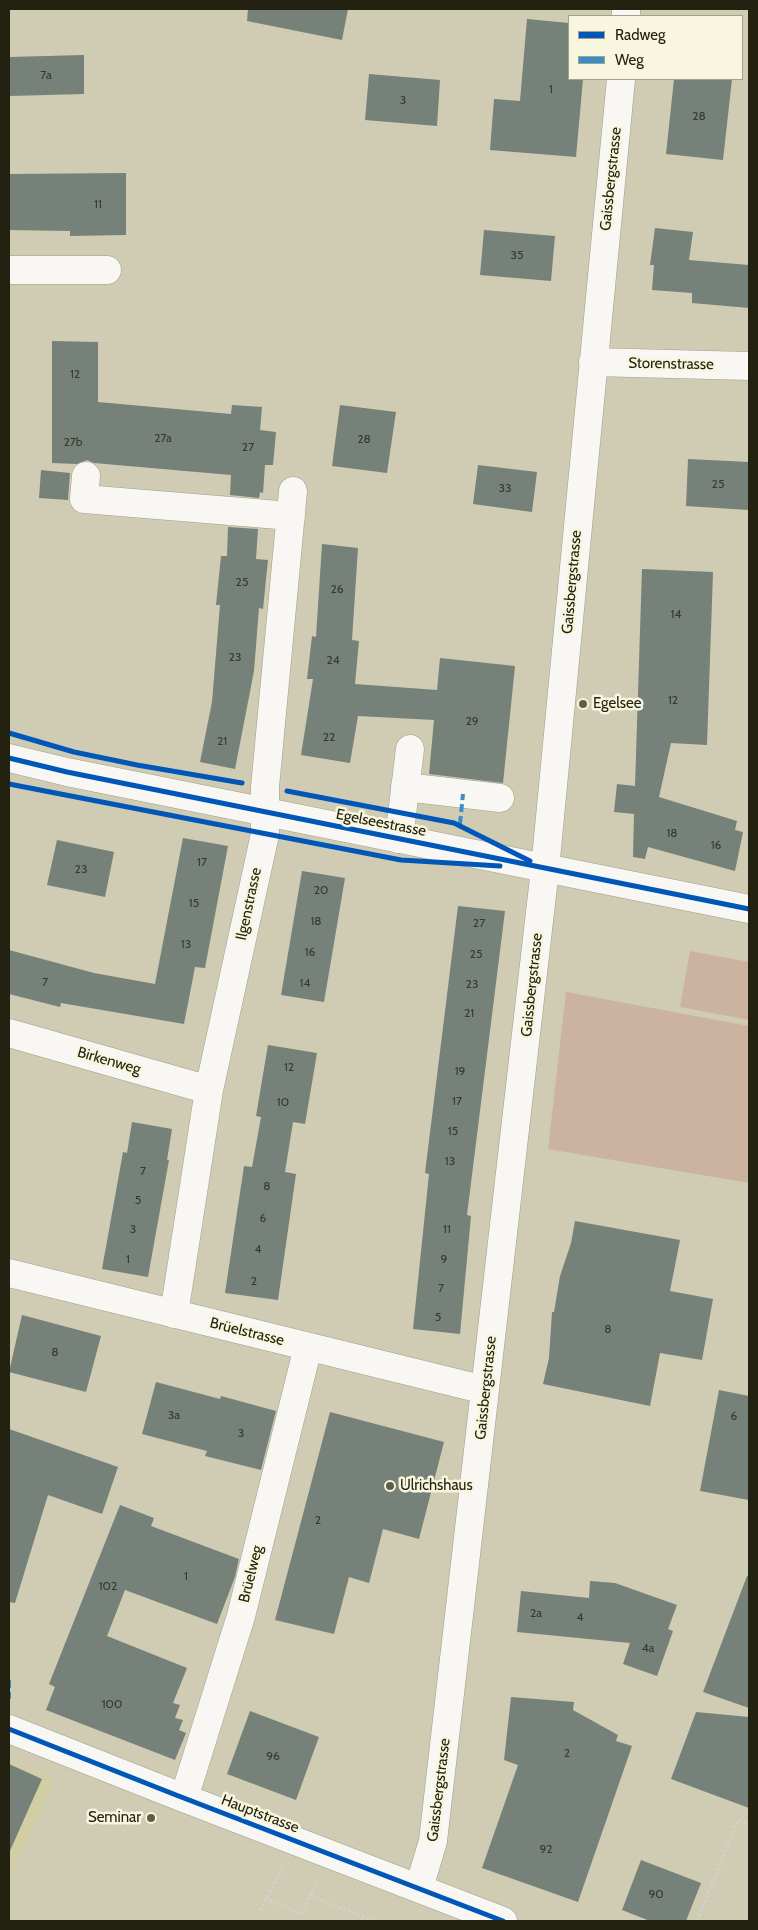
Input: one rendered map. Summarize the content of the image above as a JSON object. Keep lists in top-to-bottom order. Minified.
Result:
{"streets":{"street":["Gaissbergstrasse","Storenstrasse","Egelseestrasse","Ilgenstrasse","Birkenweg","Brüelstrasse","Brüelweg","Hauptstrasse"]},"crossings":[["Gaissbergstrasse","Storenstrasse"],["Gaissbergstrasse","Egelseestrasse"],["Gaissbergstrasse","Brüelstrasse"],["Gaissbergstrasse","Hauptstrasse"],["Egelseestrasse","Ilgenstrasse"],["Ilgenstrasse","Birkenweg"],["Ilgenstrasse","Brüelstrasse"],["Brüelstrasse","Brüelweg"],["Brüelweg","Hauptstrasse"]],"places":["Egelsee","Ulrichshaus","Seminar"],"house_numbers":["7a","1","3","28","11","35","12","27a","28","27b","27","25","33","25","26","14","23","24","12","29","22","21","18","16","17","23","20","15","18","27","13","16","25","7","14","23","21","12","19","17","10","15","13","7","8","5","6","3","11","4","1","9","2","7","5","8","8","3a","6","3","2","1","102","2a","4","4a","100","2","96","92","90"],"legend":["Radweg","Weg"]}
